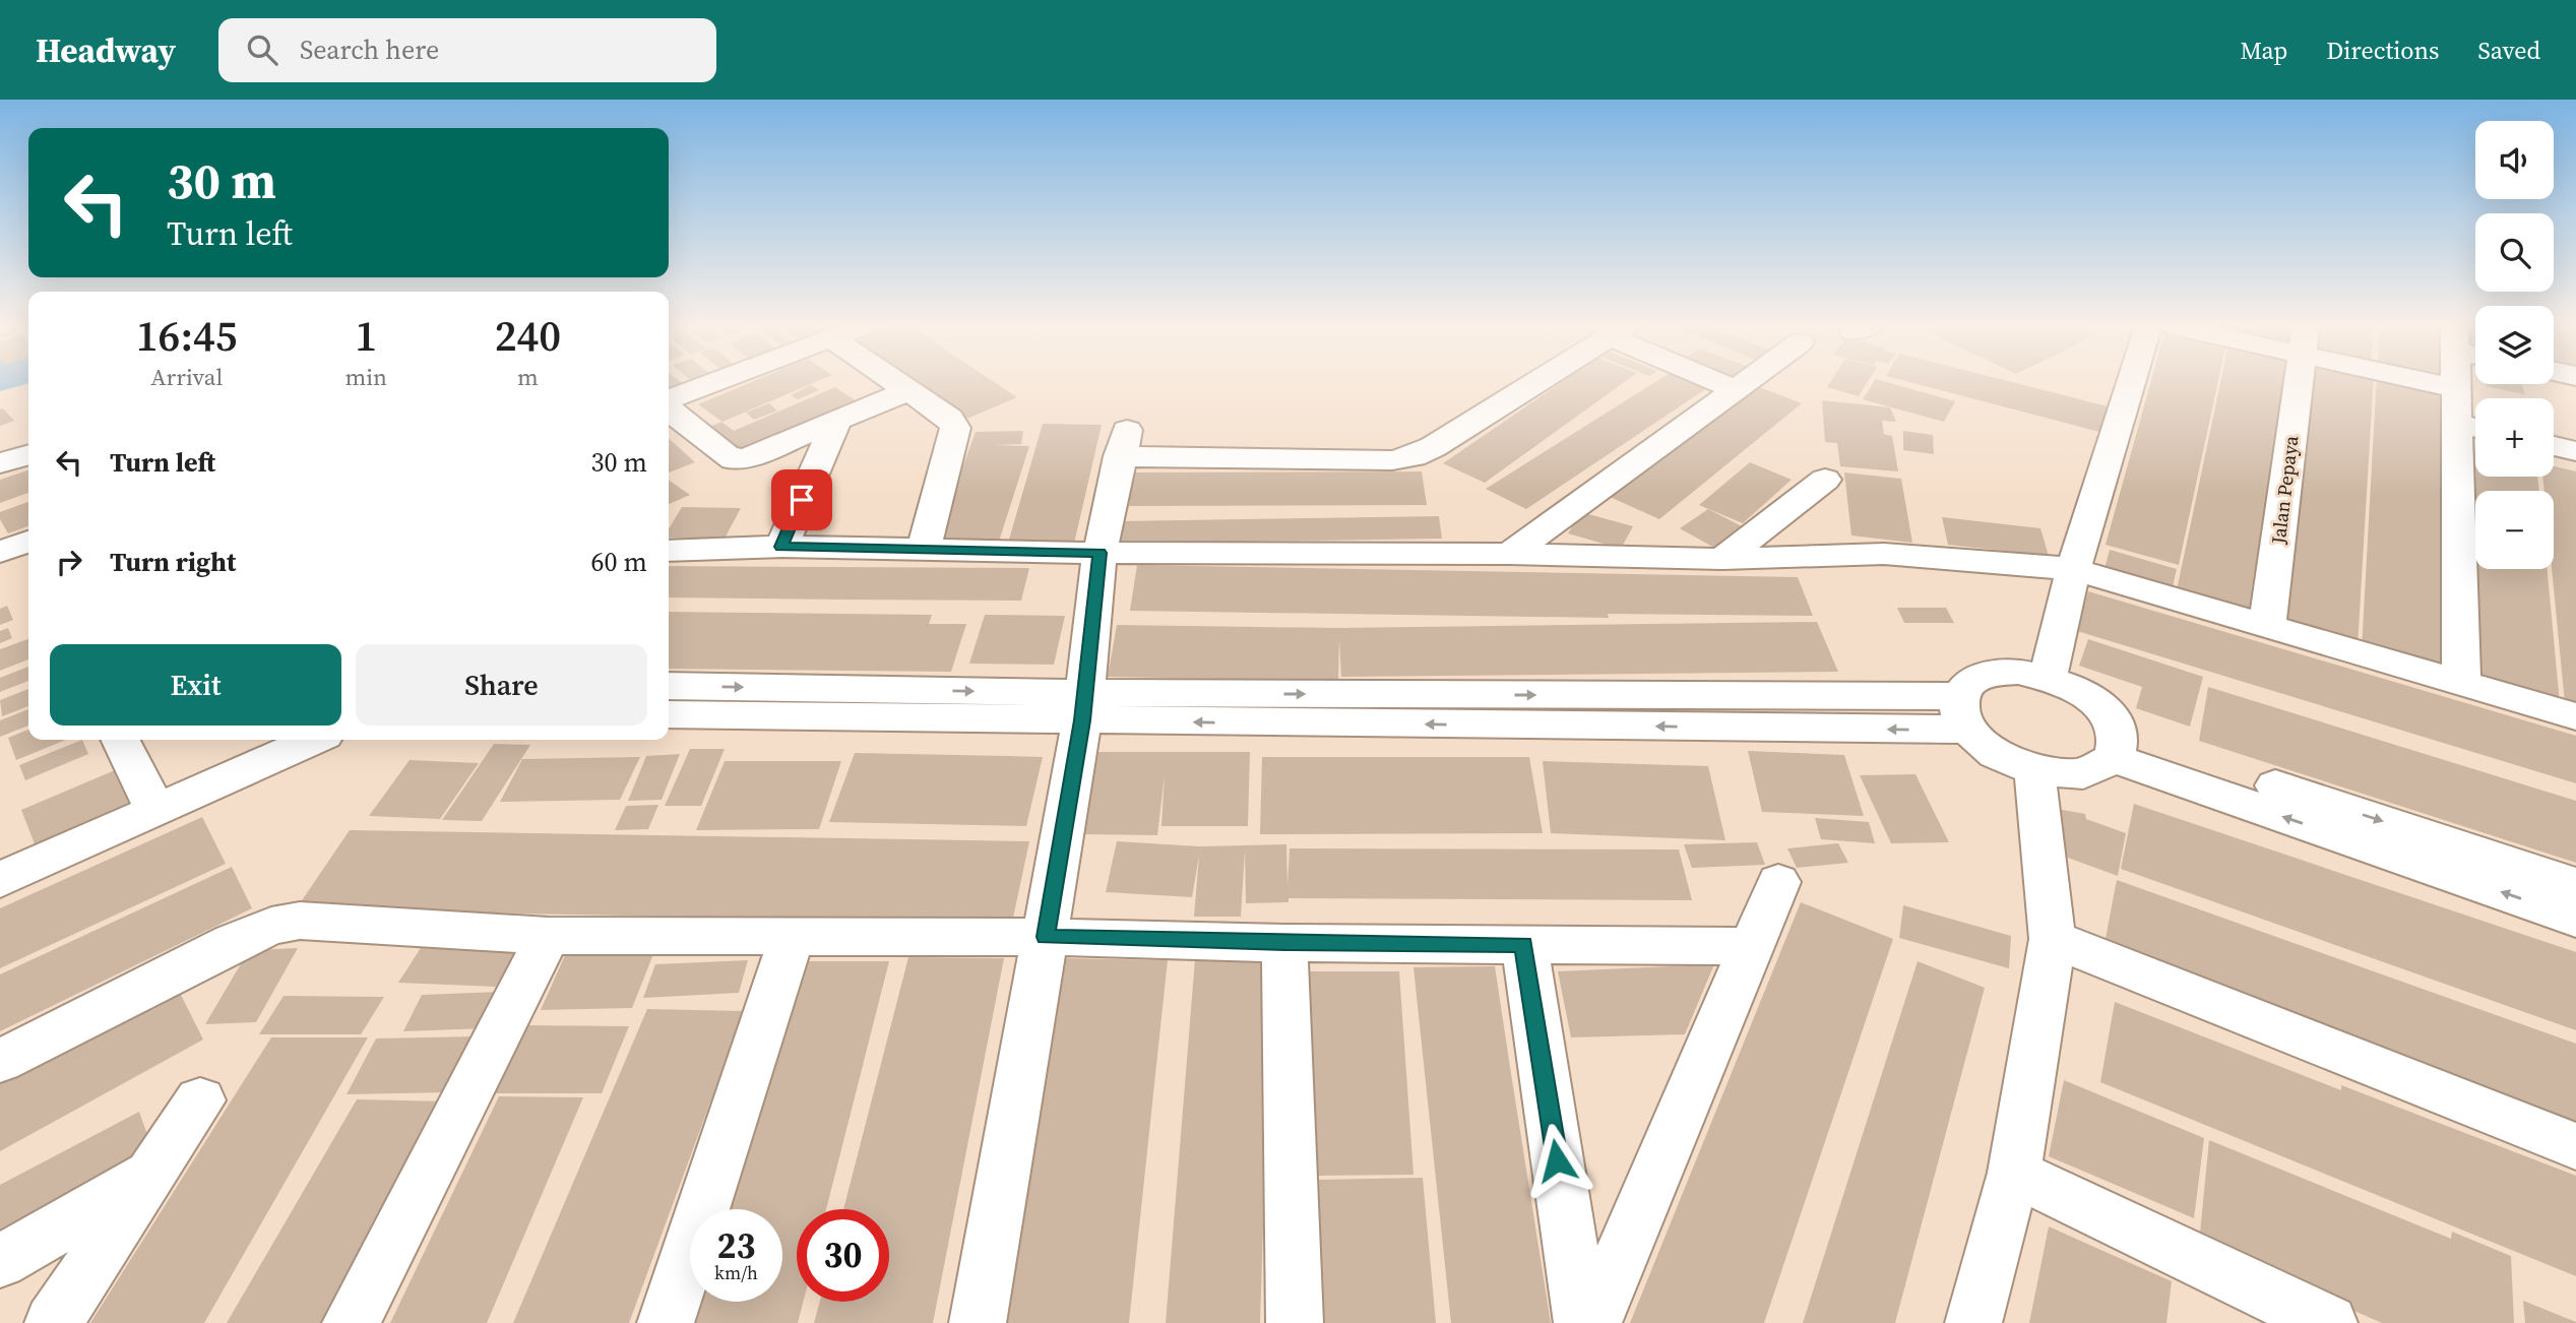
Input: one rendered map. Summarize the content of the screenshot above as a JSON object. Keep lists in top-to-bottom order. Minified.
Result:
{"streets":{"street":["Jalan Pepaya"]},"page":{"header":"Headway","search":"Search here","nav":["Map","Directions","Saved"],"map_buttons":["+","−"],"turn":["30 m","Turn left"],"eta":["16:45","Arrival","1","min","240","m"],"list":[{"name":"Turn left","value":"30 m"},{"name":"Turn right","value":"60 m"}],"buttons":["Exit","Share"],"speed":"23 km/h","limit":"30"}}
